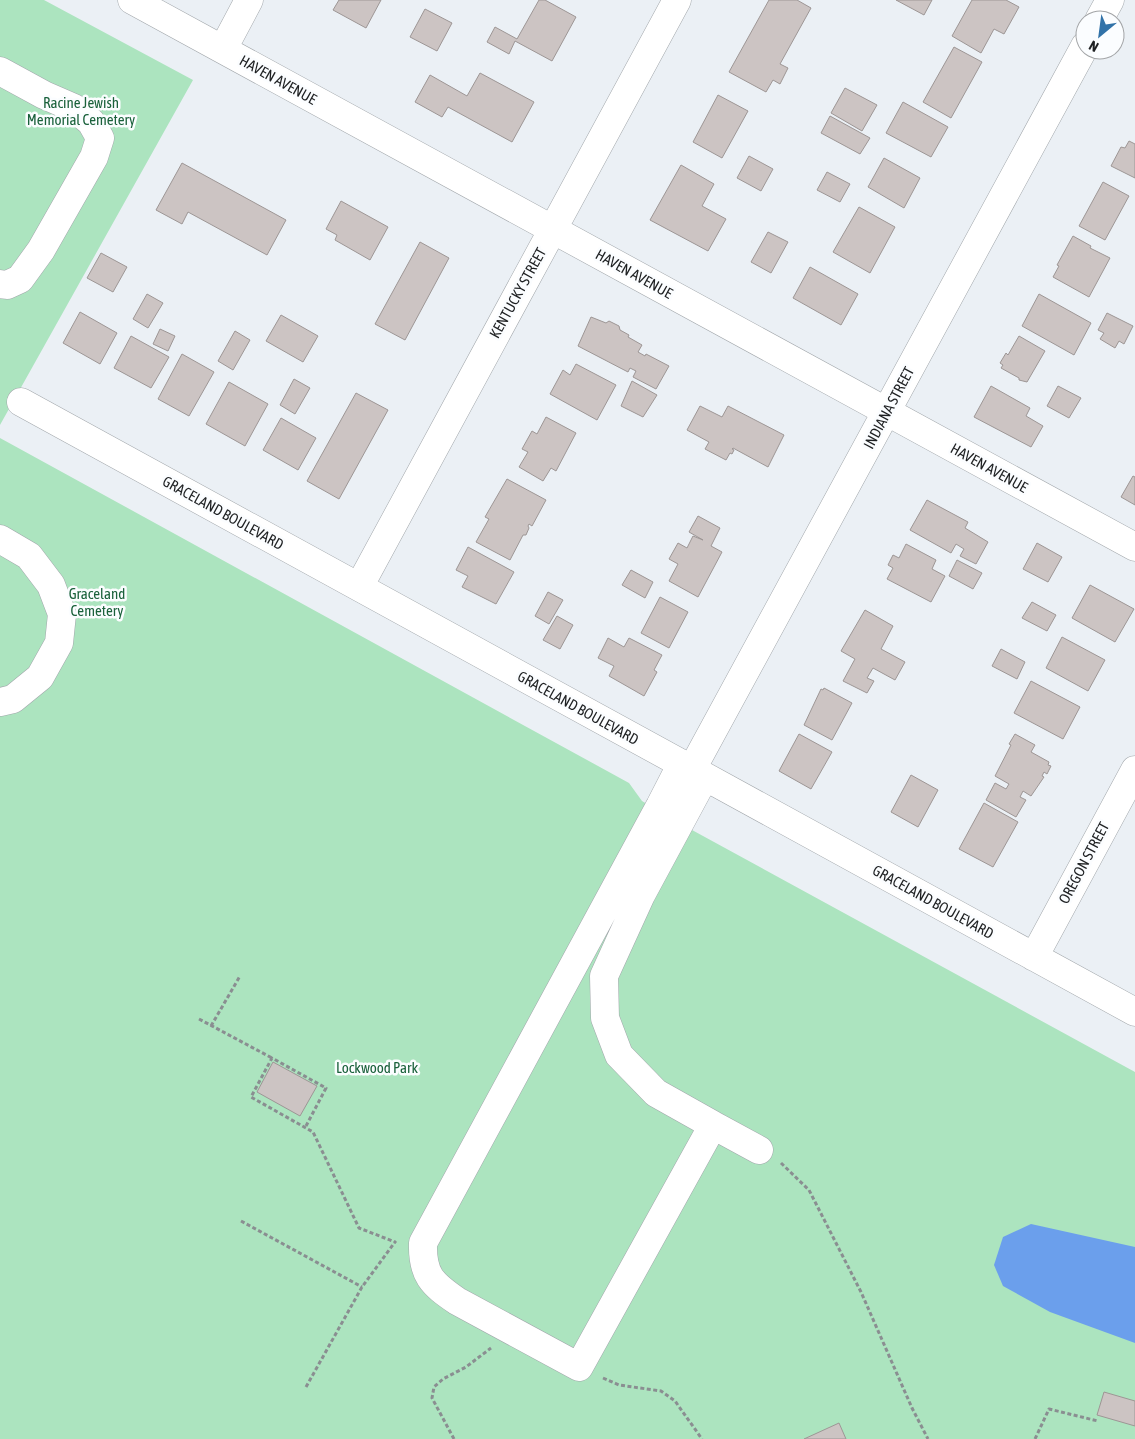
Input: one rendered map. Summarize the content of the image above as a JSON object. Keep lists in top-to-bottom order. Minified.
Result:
{"streets":{"street":["HAVEN AVENUE","KENTUCKY STREET","INDIANA STREET","GRACELAND BOULEVARD","OREGON STREET"]},"crossings":[["HAVEN AVENUE","KENTUCKY STREET"],["HAVEN AVENUE","INDIANA STREET"],["KENTUCKY STREET","GRACELAND BOULEVARD"],["INDIANA STREET","GRACELAND BOULEVARD"],["GRACELAND BOULEVARD","OREGON STREET"]],"parks":["Racine Jewish Memorial Cemetery","Graceland Cemetery","Lockwood Park"],"north":"bottom left"}
